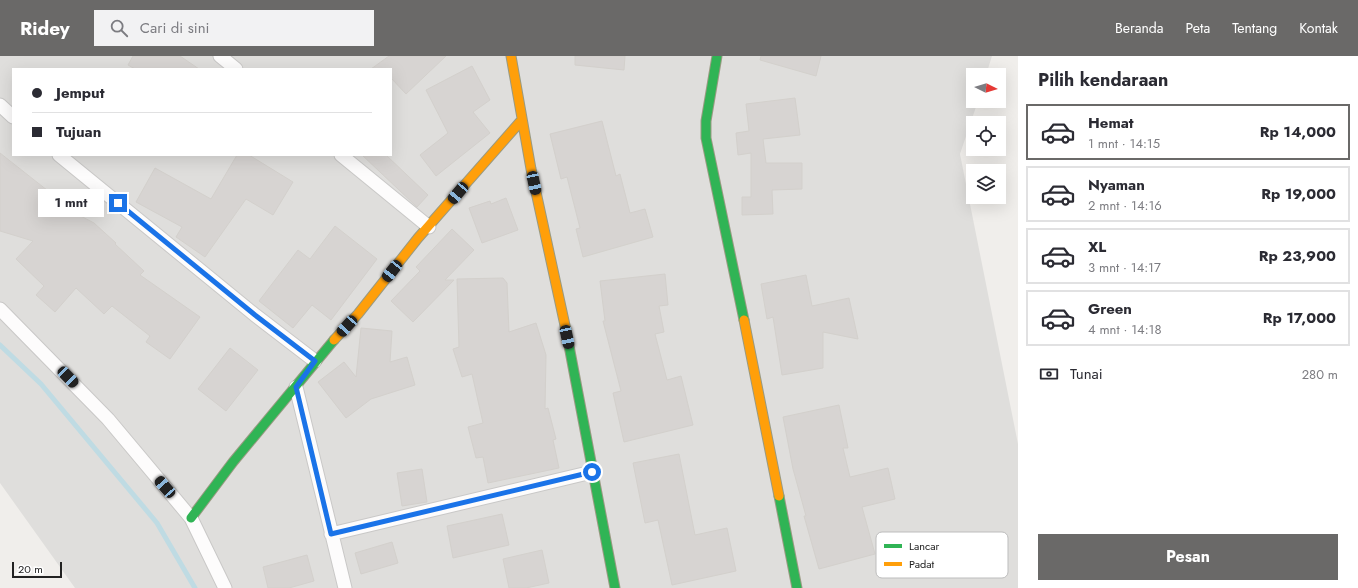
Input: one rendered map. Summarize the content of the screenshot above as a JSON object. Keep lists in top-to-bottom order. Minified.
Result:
{"legend":["Lancar","Padat"],"scale_bar":"20 m","north":"right","page":{"header":"Ridey","search":"Cari di sini","nav":["Beranda","Peta","Tentang","Kontak"],"heading":"Pilih kendaraan","banner":["Jemput","Tujuan"],"list":[{"name":"Hemat","note":"1 mnt · 14:15","value":"Rp 14,000"},{"name":"Nyaman","note":"2 mnt · 14:16","value":"Rp 19,000"},{"name":"XL","note":"3 mnt · 14:17","value":"Rp 23,900"},{"name":"Green","note":"4 mnt · 14:18","value":"Rp 17,000"}],"bubble":"1 mnt","pay":["Tunai","280 m"],"buttons":"Pesan","scale":"20 m"}}
